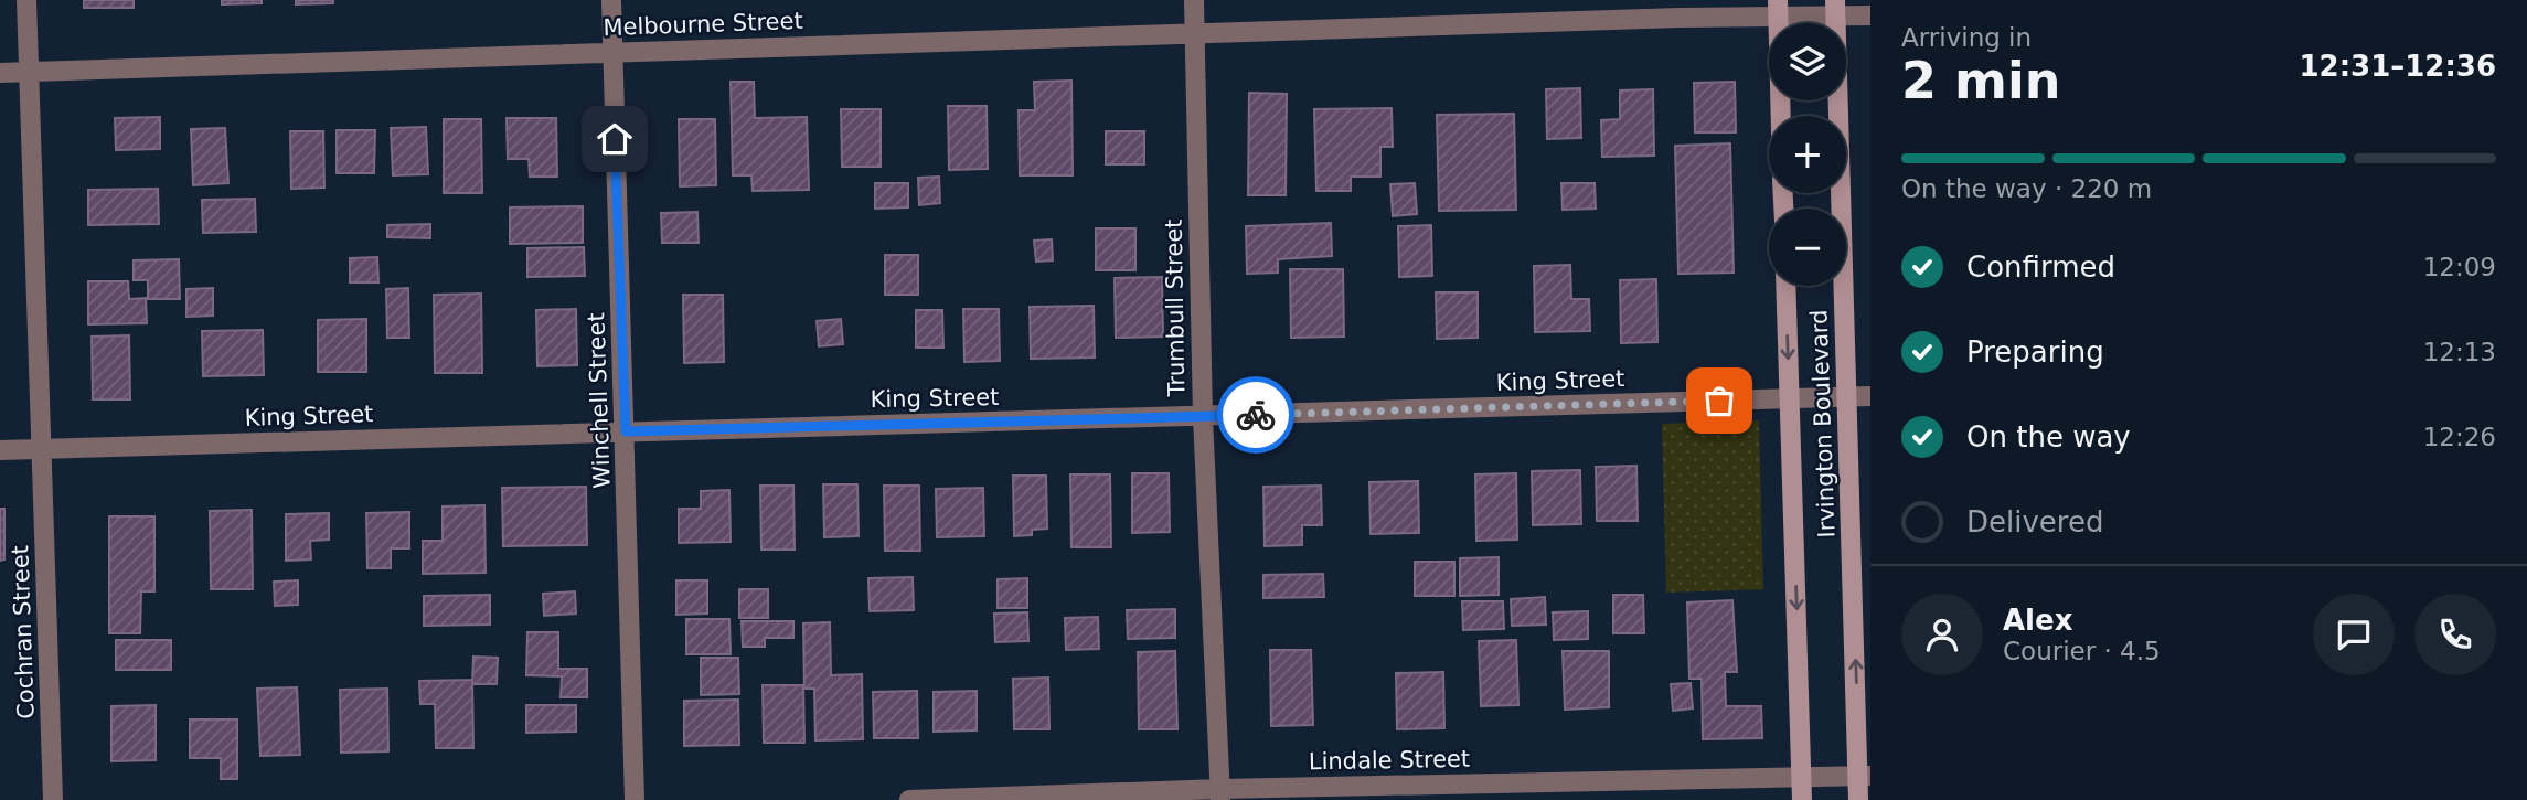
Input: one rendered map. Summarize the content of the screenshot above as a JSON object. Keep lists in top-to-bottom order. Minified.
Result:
{"streets":{"main road":["Irvington Boulevard"],"street":["Melbourne Street","Trumbull Street","King Street","Winchell Street","Cochran Street","Lindale Street"]},"crossings":[["Melbourne Street","Trumbull Street"],["Melbourne Street","Winchell Street"],["Melbourne Street","Irvington Boulevard"],["Melbourne Street","Cochran Street"],["Trumbull Street","King Street"],["Trumbull Street","Lindale Street"],["King Street","Winchell Street"],["King Street","Irvington Boulevard"],["King Street","Cochran Street"],["Irvington Boulevard","Lindale Street"]],"page":{"heading":["2 min","Arriving in","12:31–12:36"],"panel":["Alex","Courier · 4.5"],"map_buttons":["+","−"],"bar":"On the way · 220 m","list":[["Confirmed","12:09"],["Preparing","12:13"],["On the way","12:26"],"Delivered"]}}
